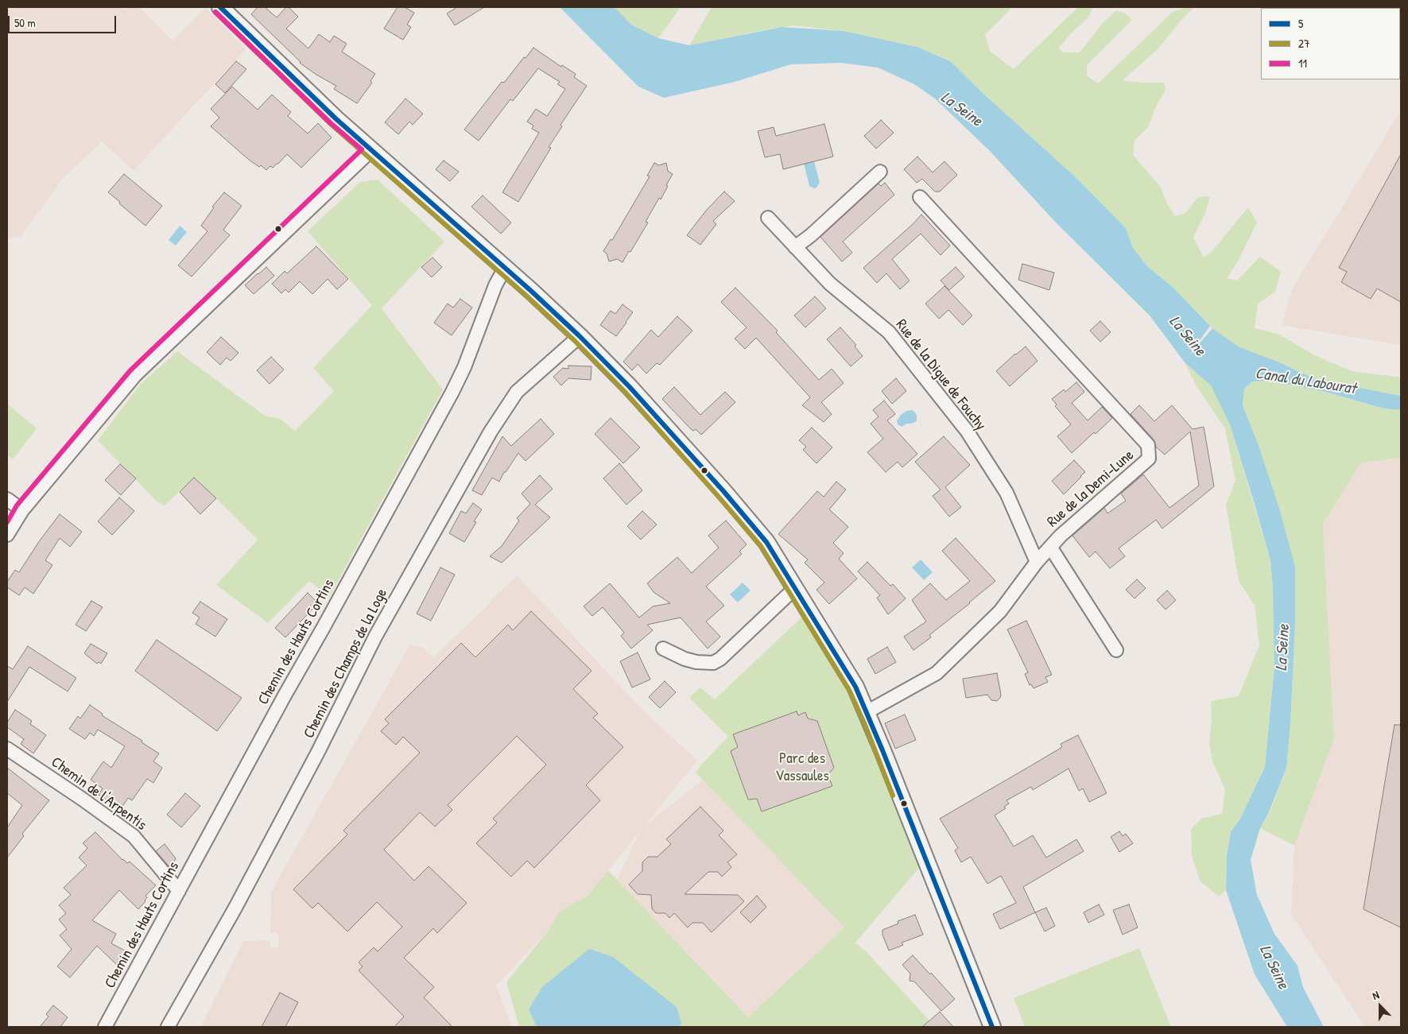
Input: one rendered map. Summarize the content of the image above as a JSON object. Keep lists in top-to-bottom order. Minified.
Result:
{"streets":{"street":["Rue de la Digue de Fouchy","Rue de la Demi-Lune","Chemin des Hauts Cortins","Chemin des Champs de la Loge","Chemin de l'Arpentis"]},"crossings":[["Rue de la Digue de Fouchy","Rue de la Demi-Lune"],["Chemin des Hauts Cortins","Chemin de l'Arpentis"]],"water":["La Seine","Canal du Labourat"],"parks":["Parc des Vassaules"],"lines":["transit line 5","transit line 27","transit line 11"],"legend":["5","27","11"],"scale_bar":"50 m","north":"top"}
